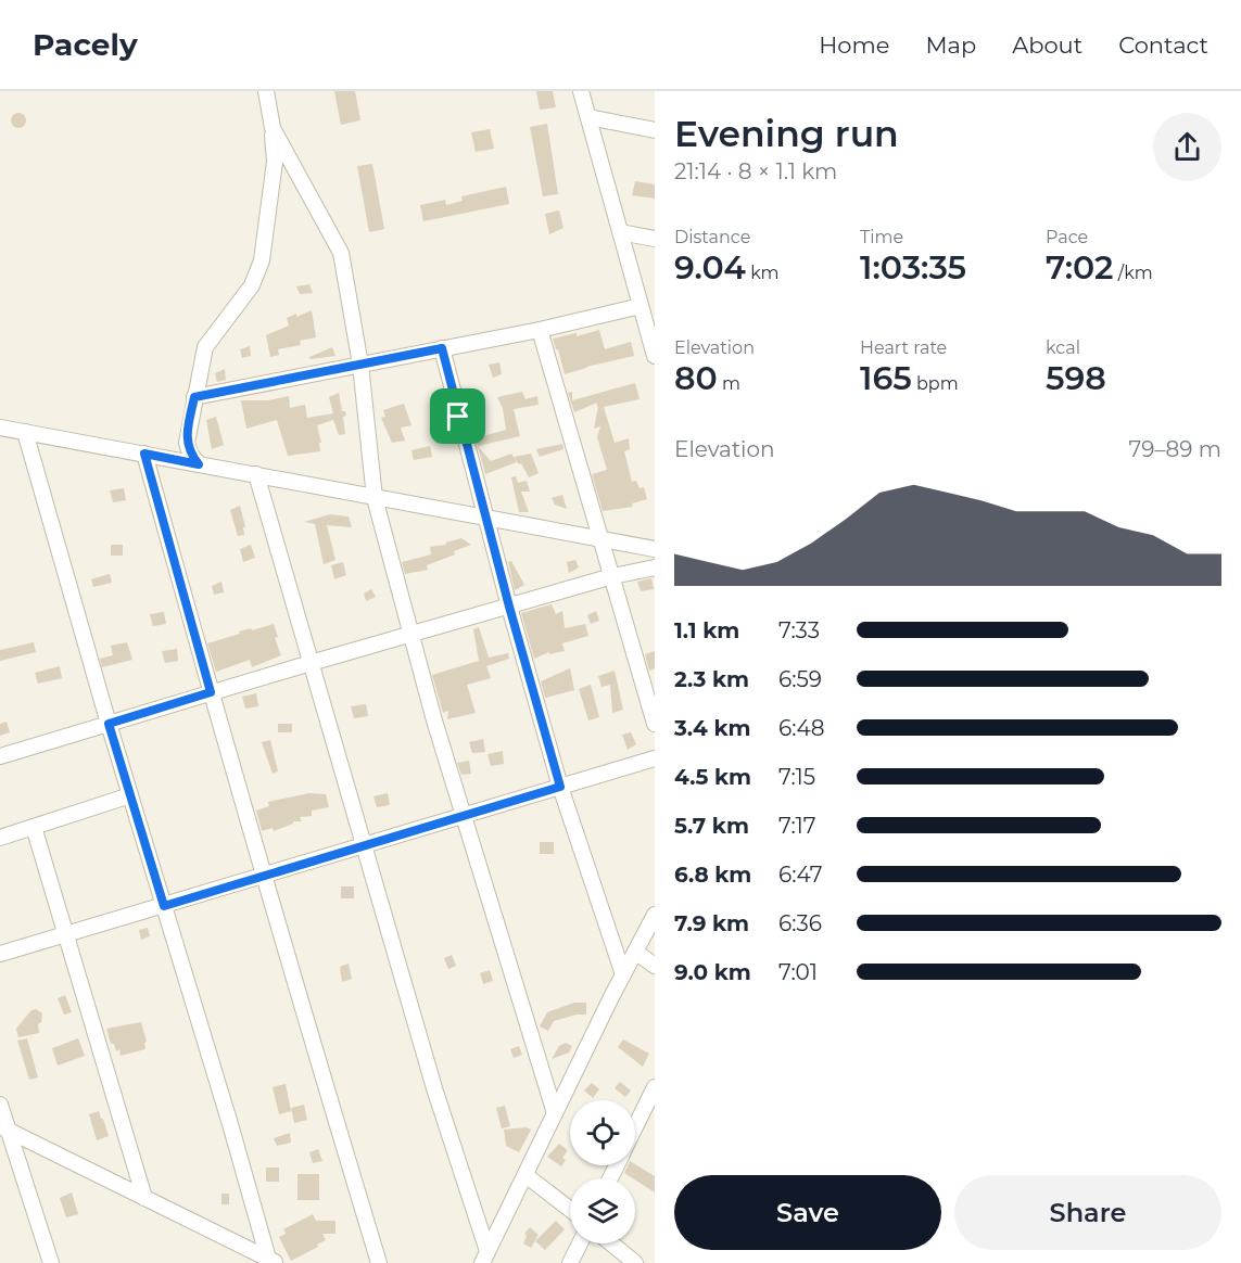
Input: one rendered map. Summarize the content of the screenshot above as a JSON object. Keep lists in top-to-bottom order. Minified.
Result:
{"page":{"header":"Pacely","nav":["Home","Map","About","Contact"],"heading":["Evening run","21:14 · 8 × 1.1 km"],"stats":[["Distance","9.04 km"],["Time","1:03:35"],["Pace","7:02 /km"],["Elevation","80 m"],["Heart rate","165 bpm"],["kcal","598"]],"chart":["Elevation","79–89 m"],"list":[{"name":"1.1 km","note":"7:33"},{"name":"2.3 km","note":"6:59"},{"name":"3.4 km","note":"6:48"},{"name":"4.5 km","note":"7:15"},{"name":"5.7 km","note":"7:17"},{"name":"6.8 km","note":"6:47"},{"name":"7.9 km","note":"6:36"},{"name":"9.0 km","note":"7:01"}],"buttons":["Save","Share"]}}
